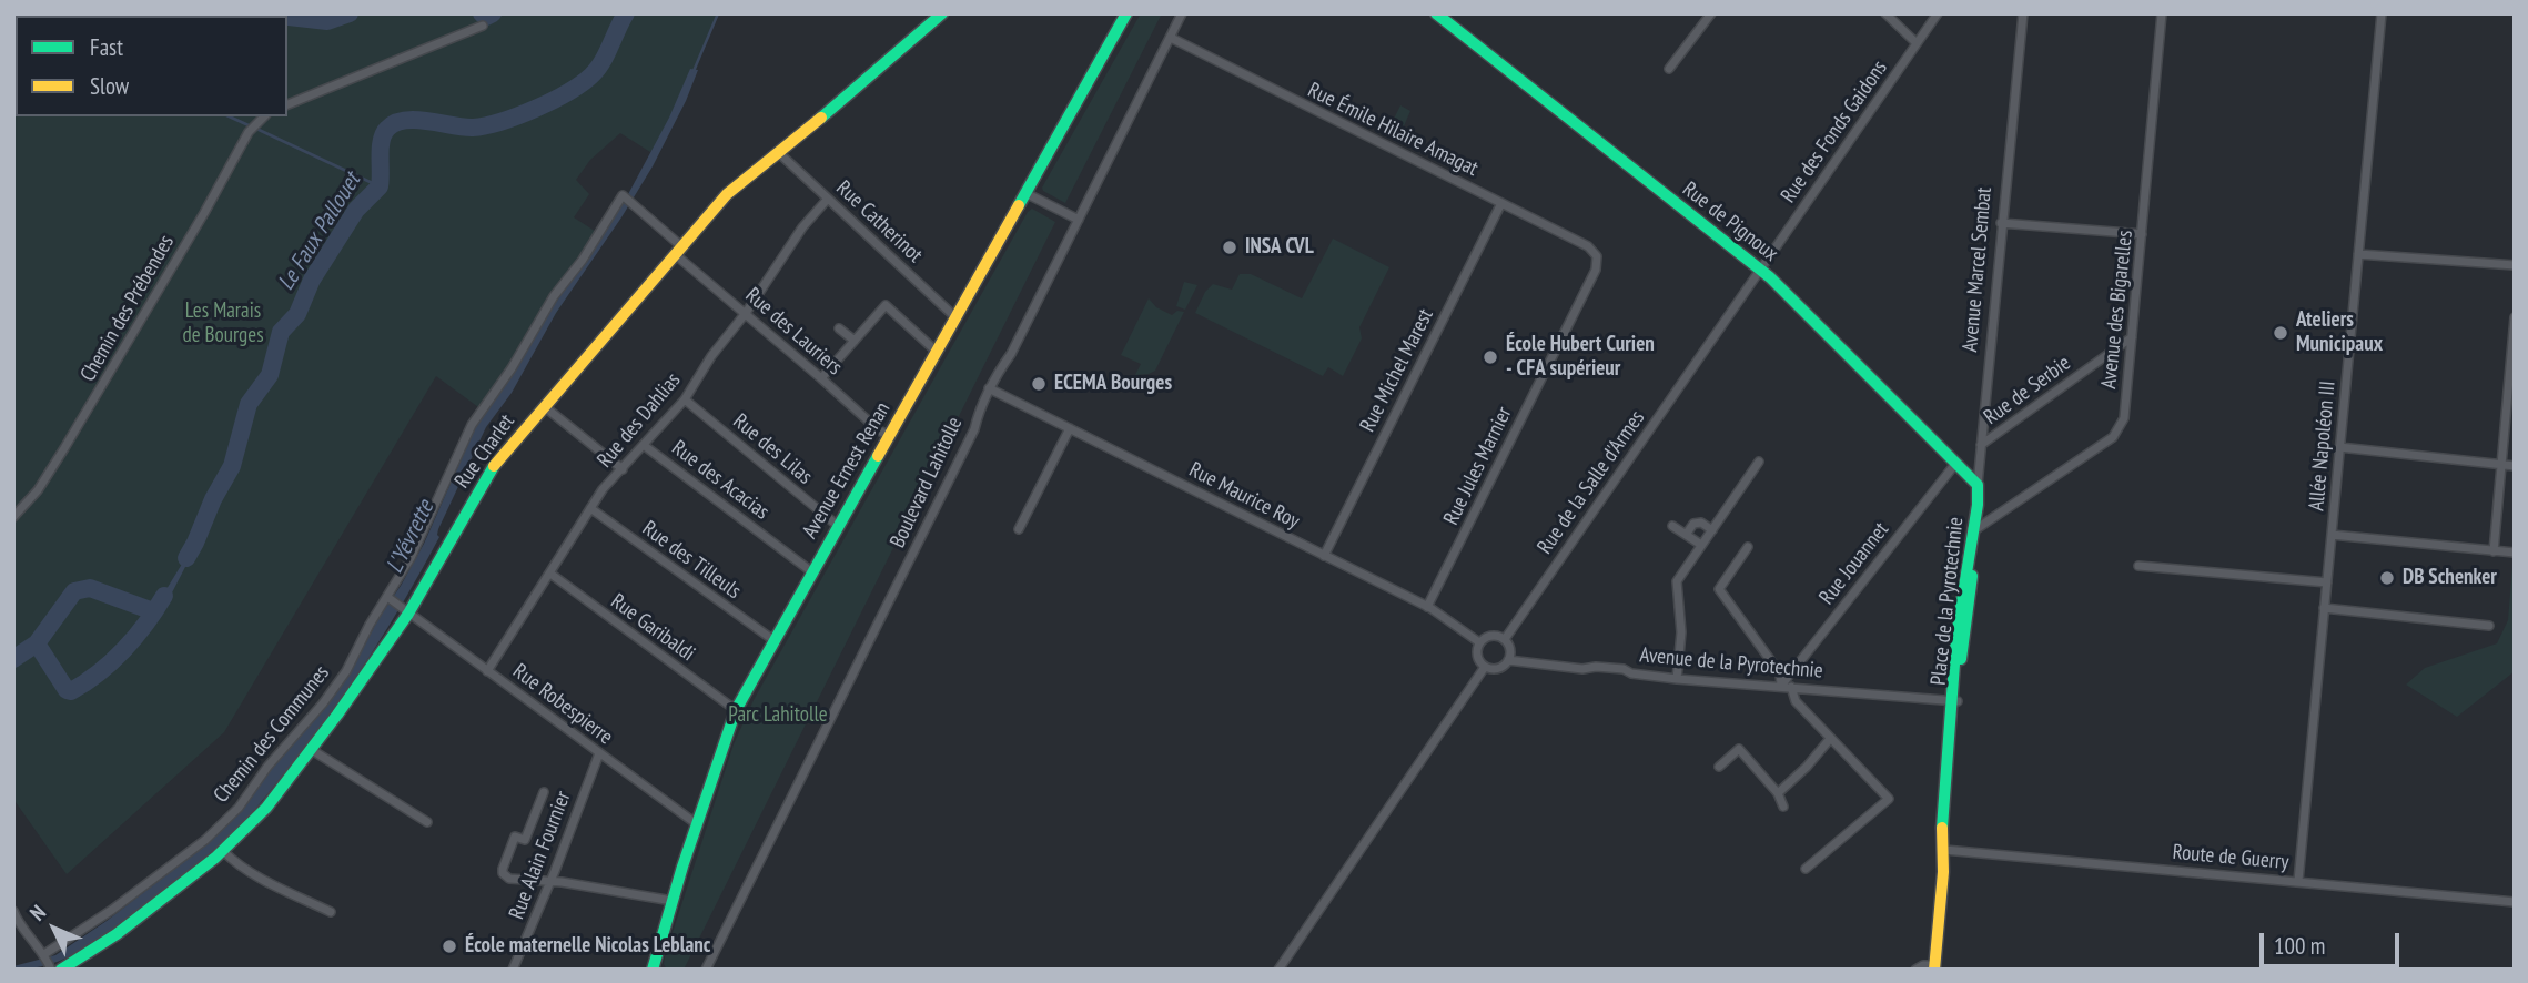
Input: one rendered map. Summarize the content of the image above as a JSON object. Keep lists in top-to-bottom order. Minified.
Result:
{"streets":{"main road":["Rue de Pignoux","Avenue Marcel Sembat","Rue Charlet","Avenue Ernest Renan","Place de la Pyrotechnie"],"street":["Rue Émile Hilaire Amagat","Rue des Fonds Gaidons","Rue Catherinot","Chemin des Prébendes","Avenue des Bigarelles","Rue des Lauriers","Rue Michel Marest","Rue de Serbie","Rue des Dahlias","Allée Napoléon III","Rue des Lilas","Rue Jules Marnier","Rue des Acacias","Boulevard Lahitolle","Rue de la Salle d'Armes","Rue Maurice Roy","Rue des Tilleuls","Rue Jouannet","Rue Garibaldi","Avenue de la Pyrotechnie","Rue Robespierre","Chemin des Communes","Rue Alain Fournier","Route de Guerry"]},"crossings":[["Rue Émile Hilaire Amagat","Rue Michel Marest"],["Rue Émile Hilaire Amagat","Rue Jules Marnier"],["Rue Émile Hilaire Amagat","Boulevard Lahitolle"],["Rue des Fonds Gaidons","Rue de Pignoux"],["Rue des Fonds Gaidons","Rue de la Salle d'Armes"],["Rue Catherinot","Rue des Dahlias"],["Rue Catherinot","Rue Charlet"],["Rue Catherinot","Avenue Ernest Renan"],["Rue de Pignoux","Avenue Marcel Sembat"],["Rue de Pignoux","Rue de la Salle d'Armes"],["Rue de Pignoux","Rue Jouannet"],["Avenue Marcel Sembat","Avenue des Bigarelles"],["Avenue Marcel Sembat","Rue de Serbie"],["Avenue Marcel Sembat","Place de la Pyrotechnie"],["Avenue des Bigarelles","Rue de Serbie"],["Avenue des Bigarelles","Place de la Pyrotechnie"],["Rue des Lauriers","Rue des Dahlias"],["Rue des Lauriers","Rue Charlet"],["Rue des Lauriers","Avenue Ernest Renan"],["Rue des Lauriers","Chemin des Communes"],["Rue Michel Marest","Rue Maurice Roy"],["Rue des Dahlias","Rue des Lilas"],["Rue des Dahlias","Rue des Acacias"],["Rue des Dahlias","Rue des Tilleuls"],["Rue des Dahlias","Rue Garibaldi"],["Rue des Dahlias","Rue Robespierre"],["Allée Napoléon III","Route de Guerry"],["Rue des Lilas","Avenue Ernest Renan"],["Rue Charlet","Rue Robespierre"],["Rue Charlet","Chemin des Communes"],["Rue Jules Marnier","Rue Maurice Roy"],["Avenue Ernest Renan","Rue des Acacias"],["Avenue Ernest Renan","Rue des Tilleuls"],["Avenue Ernest Renan","Rue Garibaldi"],["Avenue Ernest Renan","Rue Robespierre"],["Boulevard Lahitolle","Rue Maurice Roy"],["Rue de la Salle d'Armes","Rue Maurice Roy"],["Rue de la Salle d'Armes","Avenue de la Pyrotechnie"],["Rue Maurice Roy","Avenue de la Pyrotechnie"],["Rue Jouannet","Avenue de la Pyrotechnie"],["Place de la Pyrotechnie","Avenue de la Pyrotechnie"],["Place de la Pyrotechnie","Route de Guerry"],["Rue Robespierre","Chemin des Communes"],["Rue Robespierre","Rue Alain Fournier"]],"water":["Le Faux Pallouet","L'Yévrette"],"parks":["Les Marais de Bourges","Parc Lahitolle"],"places":["INSA CVL","Ateliers Municipaux","École Hubert Curien - CFA supérieur","ECEMA Bourges","DB Schenker","École maternelle Nicolas Leblanc"],"legend":["Fast","Slow"],"scale_bar":"100 m","north":"top left"}
